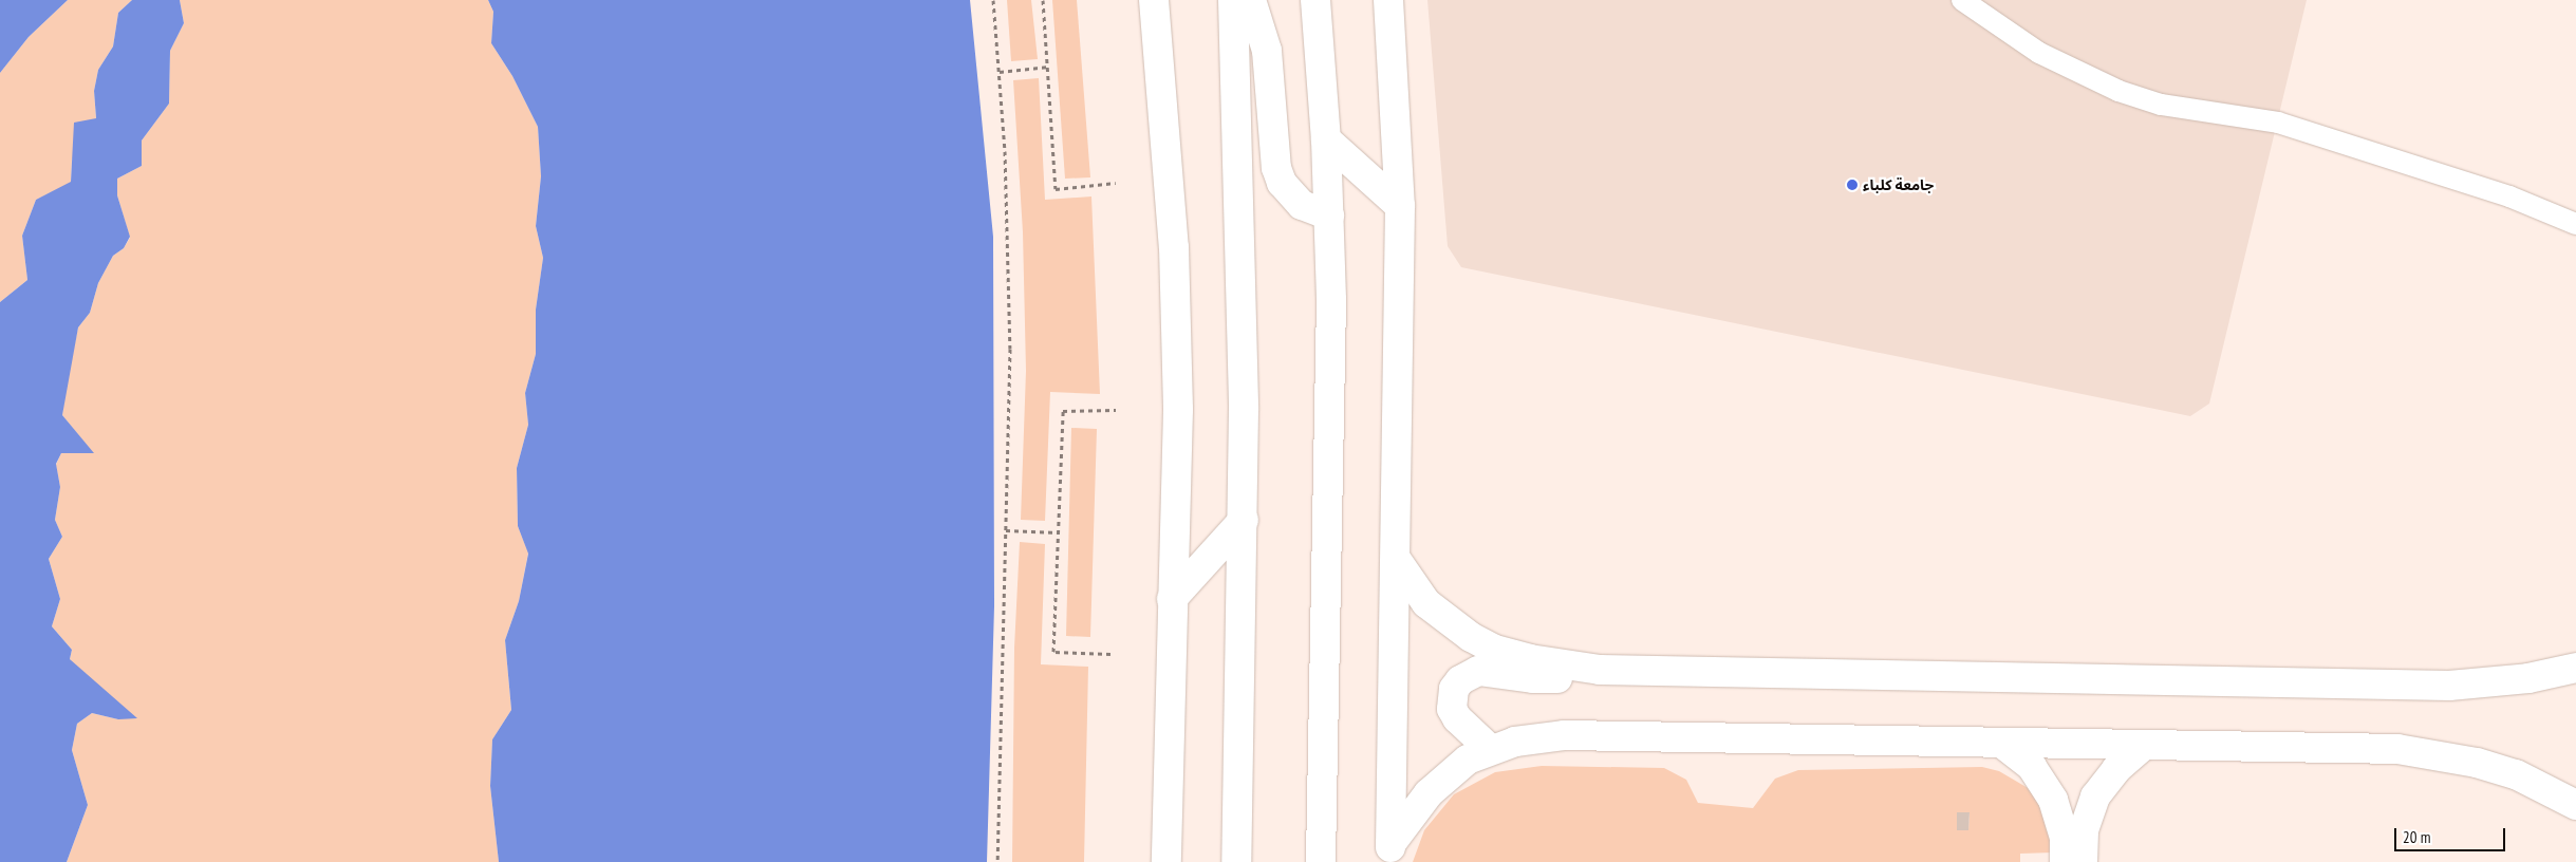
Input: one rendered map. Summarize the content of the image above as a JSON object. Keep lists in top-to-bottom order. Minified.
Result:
{"places":["جامعة كلباء"],"scale_bar":"20 m"}
